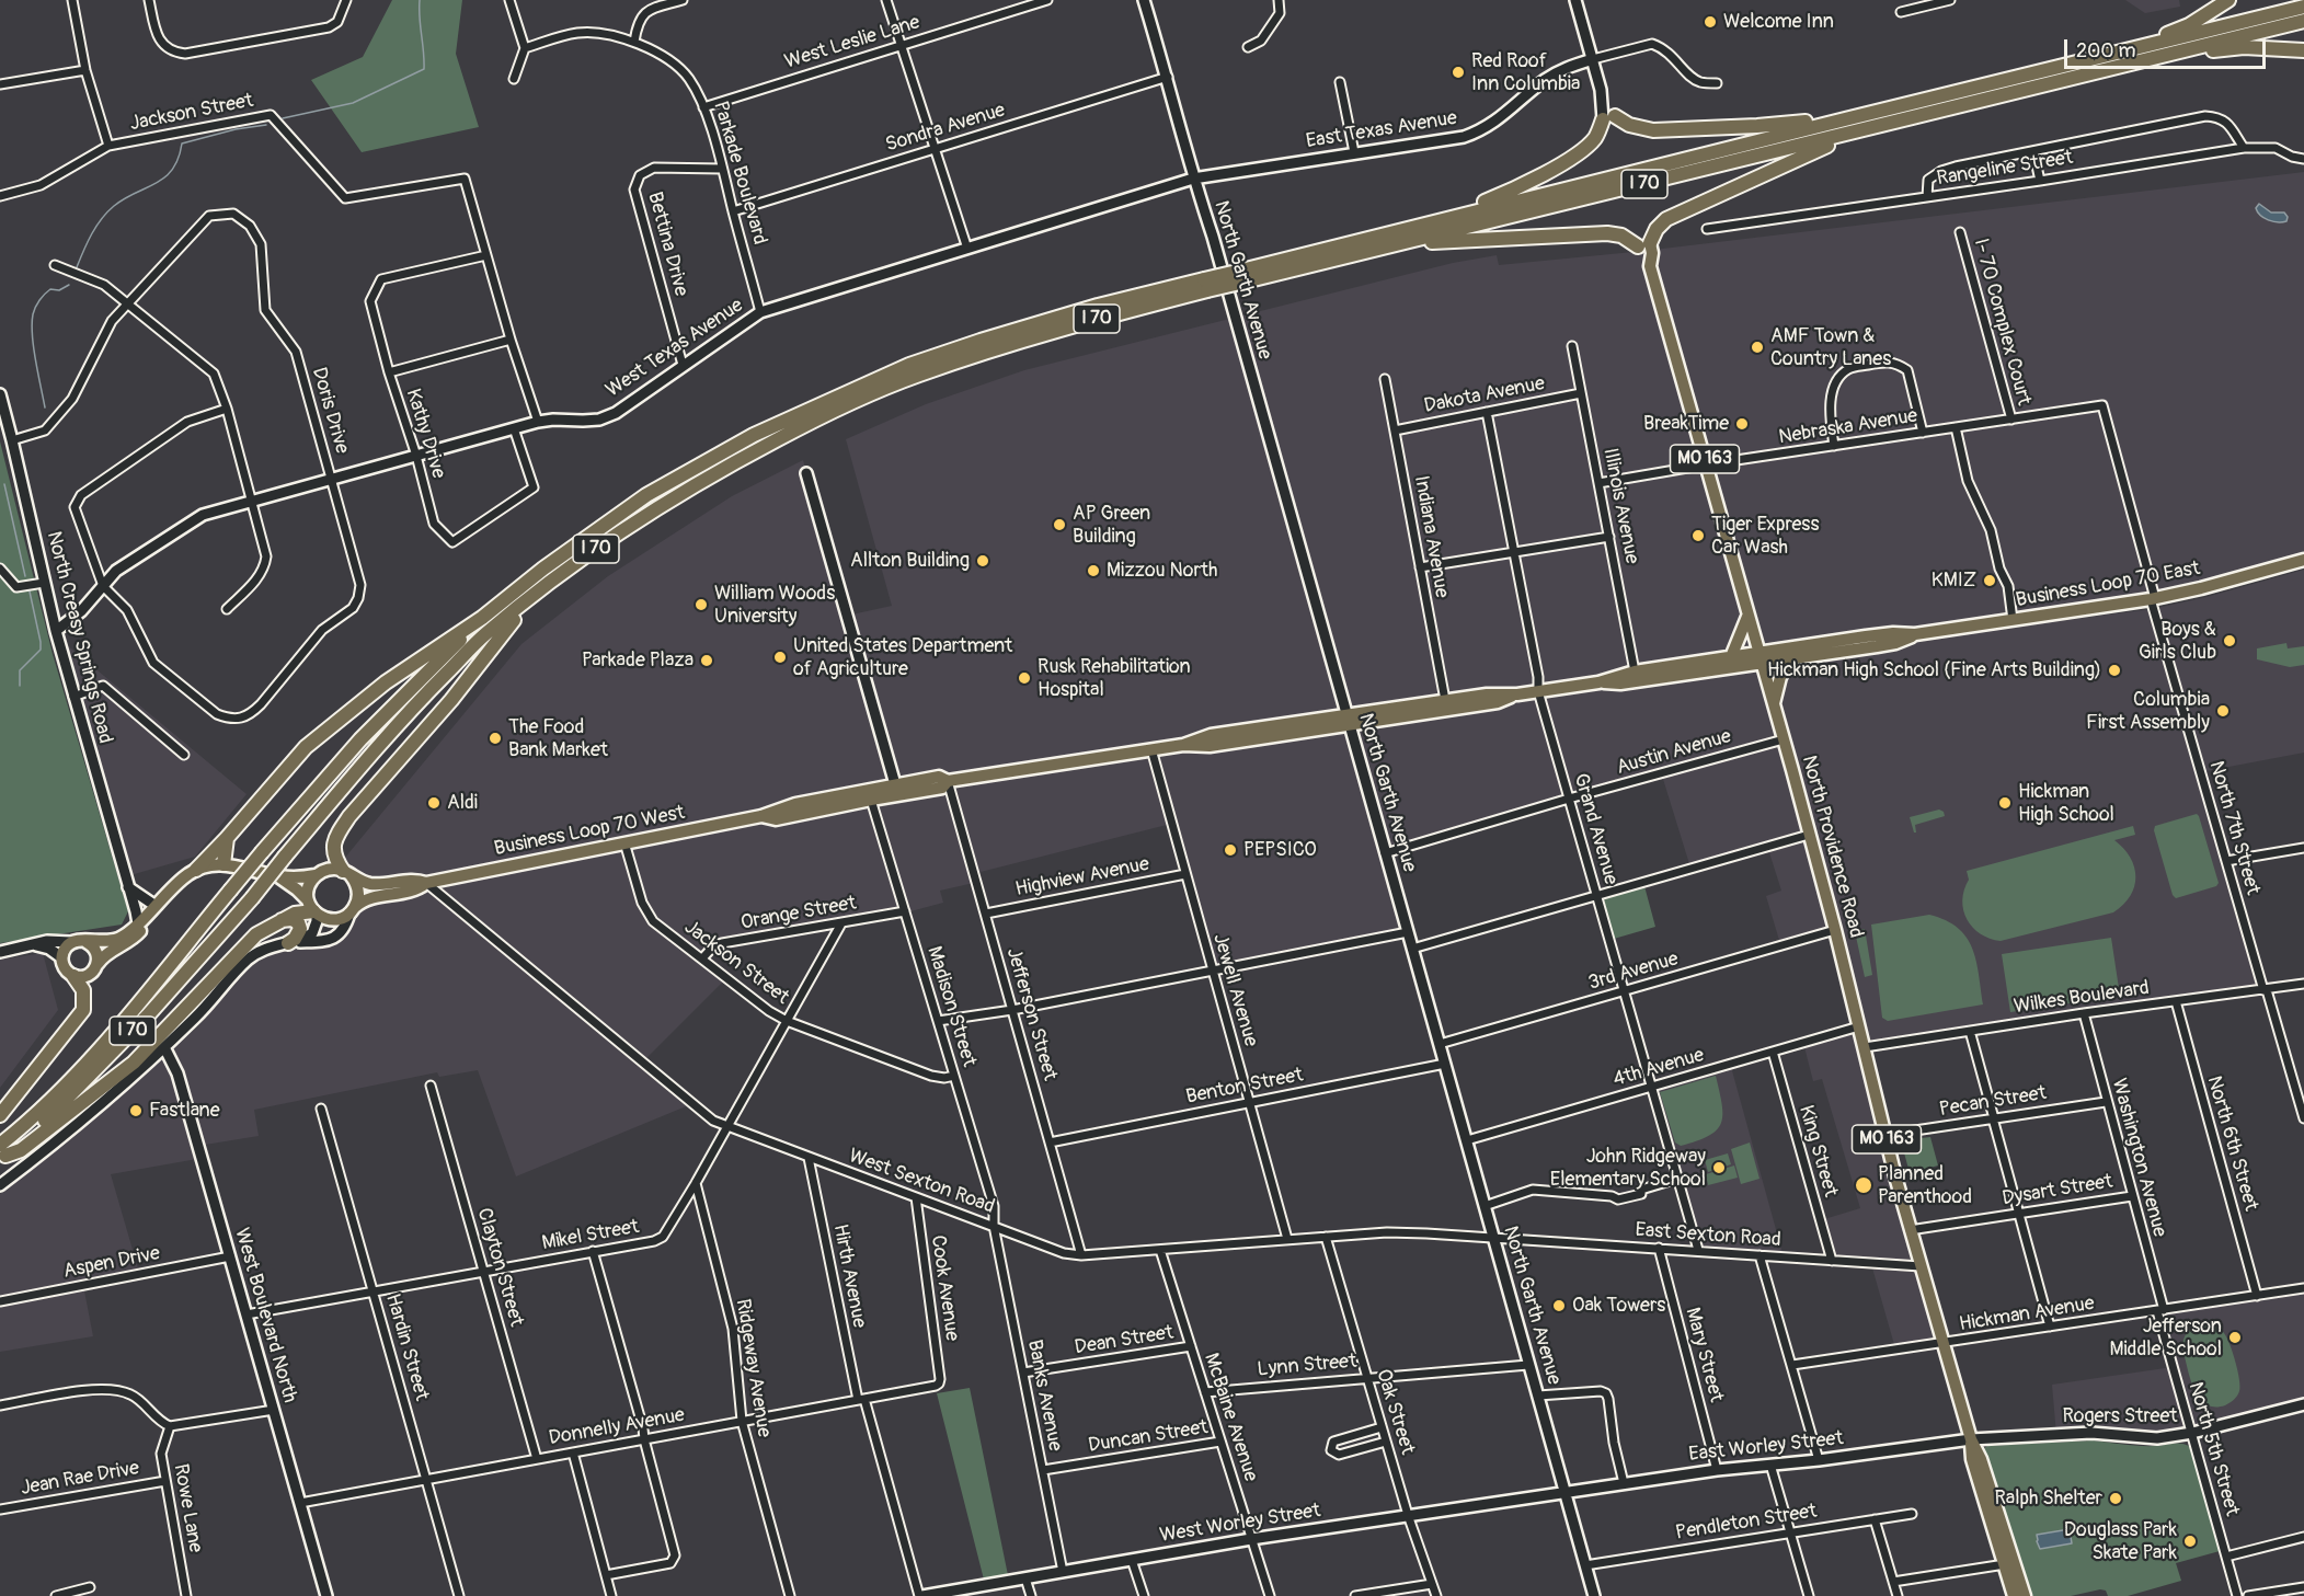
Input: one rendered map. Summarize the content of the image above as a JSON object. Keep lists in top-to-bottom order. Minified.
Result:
{"streets":{"highway":["I 70"],"main road":["MO 163","Business Loop 70 East","Business Loop 70 West","North Providence Road"],"street":["West Leslie Lane","Jackson Street","Sondra Avenue","East Texas Avenue","Rangeline Street","Parkade Boulevard","Bettina Drive","North Garth Avenue","I- 70 Complex Court","West Texas Avenue","Dakota Avenue","Doris Drive","Nebraska Avenue","Kathy Drive","Illinois Avenue","Indiana Avenue","North Creasy Springs Road","Austin Avenue","North 7th Street","Grand Avenue","Highview Avenue","Orange Street","3rd Avenue","Jewell Avenue","Wilkes Boulevard","Madison Street","Jefferson Street","4th Avenue","Benton Street","Pecan Street","North 6th Street","King Street","Washington Avenue","West Sexton Road","Dysart Street","Mikel Street","East Sexton Road","Aspen Drive","Clayton Street","Hirth Avenue","Cook Avenue","Hickman Avenue","West Boulevard North","Dean Street","Hardin Street","Mary Street","Lynn Street","Ridgeway Avenue","Banks Avenue","Oak Street","Rogers Street","McBaine Avenue","Donnelly Avenue","Duncan Street","East Worley Street","North 5th Street","Jean Rae Drive","Rowe Lane","Pendleton Street","West Worley Street"]},"crossings":[["West Leslie Lane","Parkade Boulevard"],["Jackson Street","West Texas Avenue"],["Jackson Street","Kathy Drive"],["Jackson Street","Business Loop 70 West"],["Jackson Street","Orange Street"],["Jackson Street","Madison Street"],["Jackson Street","Mikel Street"],["Sondra Avenue","Parkade Boulevard"],["Sondra Avenue","North Garth Avenue"],["East Texas Avenue","North Garth Avenue"],["East Texas Avenue","West Texas Avenue"],["Parkade Boulevard","Bettina Drive"],["Parkade Boulevard","West Texas Avenue"],["Bettina Drive","West Texas Avenue"],["North Garth Avenue","West Texas Avenue"],["North Garth Avenue","Business Loop 70 East"],["North Garth Avenue","Austin Avenue"],["North Garth Avenue","Business Loop 70 West"],["North Garth Avenue","3rd Avenue"],["North Garth Avenue","4th Avenue"],["North Garth Avenue","Benton Street"],["North Garth Avenue","West Sexton Road"],["North Garth Avenue","East Sexton Road"],["North Garth Avenue","Lynn Street"],["North Garth Avenue","East Worley Street"],["North Garth Avenue","Pendleton Street"],["North Garth Avenue","West Worley Street"],["I- 70 Complex Court","Nebraska Avenue"],["West Texas Avenue","Doris Drive"],["West Texas Avenue","Kathy Drive"],["West Texas Avenue","North Creasy Springs Road"],["Dakota Avenue","Illinois Avenue"],["Dakota Avenue","Indiana Avenue"],["Dakota Avenue","Grand Avenue"],["Doris Drive","North Creasy Springs Road"],["Nebraska Avenue","Illinois Avenue"],["Nebraska Avenue","North 7th Street"],["Nebraska Avenue","North Providence Road"],["Illinois Avenue","Business Loop 70 East"],["Indiana Avenue","Business Loop 70 East"],["Business Loop 70 East","North 7th Street"],["Business Loop 70 East","Grand Avenue"],["Business Loop 70 East","Business Loop 70 West"],["Business Loop 70 East","North Providence Road"],["Austin Avenue","Grand Avenue"],["Austin Avenue","North Providence Road"],["North 7th Street","Wilkes Boulevard"],["Grand Avenue","3rd Avenue"],["Grand Avenue","4th Avenue"],["Grand Avenue","East Sexton Road"],["Business Loop 70 West","Jewell Avenue"],["Business Loop 70 West","Madison Street"],["Business Loop 70 West","Jefferson Street"],["Business Loop 70 West","West Sexton Road"],["North Providence Road","3rd Avenue"],["North Providence Road","Wilkes Boulevard"],["North Providence Road","4th Avenue"],["North Providence Road","Pecan Street"],["North Providence Road","Dysart Street"],["North Providence Road","East Sexton Road"],["North Providence Road","Hickman Avenue"],["North Providence Road","Rogers Street"],["North Providence Road","East Worley Street"],["Highview Avenue","Jewell Avenue"],["Highview Avenue","Jefferson Street"],["Orange Street","Madison Street"],["Orange Street","Mikel Street"],["Jewell Avenue","Benton Street"],["Jewell Avenue","West Sexton Road"],["Wilkes Boulevard","North 6th Street"],["Wilkes Boulevard","Washington Avenue"],["Madison Street","West Sexton Road"],["Madison Street","Banks Avenue"],["Jefferson Street","Benton Street"],["Jefferson Street","West Sexton Road"],["4th Avenue","King Street"],["Pecan Street","Washington Avenue"],["North 6th Street","Hickman Avenue"],["King Street","East Sexton Road"],["Washington Avenue","Dysart Street"],["Washington Avenue","Hickman Avenue"],["Washington Avenue","North 5th Street"],["West Sexton Road","Mikel Street"],["West Sexton Road","East Sexton Road"],["West Sexton Road","Hirth Avenue"],["West Sexton Road","Cook Avenue"],["West Sexton Road","Banks Avenue"],["West Sexton Road","Oak Street"],["West Sexton Road","McBaine Avenue"],["Mikel Street","Clayton Street"],["Mikel Street","West Boulevard North"],["Mikel Street","Hardin Street"],["Mikel Street","Ridgeway Avenue"],["East Sexton Road","Mary Street"],["Aspen Drive","West Boulevard North"],["Clayton Street","Donnelly Avenue"],["Hirth Avenue","Donnelly Avenue"],["Hirth Avenue","West Worley Street"],["Cook Avenue","Donnelly Avenue"],["Hickman Avenue","North 5th Street"],["West Boulevard North","Donnelly Avenue"],["Dean Street","Banks Avenue"],["Dean Street","McBaine Avenue"],["Hardin Street","Donnelly Avenue"],["Mary Street","East Worley Street"],["Lynn Street","Oak Street"],["Lynn Street","McBaine Avenue"],["Ridgeway Avenue","Donnelly Avenue"],["Banks Avenue","Duncan Street"],["Banks Avenue","West Worley Street"],["Oak Street","West Worley Street"],["Rogers Street","East Worley Street"],["Rogers Street","North 5th Street"],["McBaine Avenue","Duncan Street"],["McBaine Avenue","West Worley Street"],["East Worley Street","West Worley Street"],["Jean Rae Drive","Rowe Lane"]],"places":["Welcome Inn","Red Roof Inn Columbia","AMF Town & Country Lanes","BreakTime","AP Green Building","Tiger Express Car Wash","Allton Building","Mizzou North","KMIZ","William Woods University","Boys & Girls Club","United States Department of Agriculture","Parkade Plaza","Hickman High School (Fine Arts Building)","Rusk Rehabilitation Hospital","Columbia First Assembly","The Food Bank Market","Aldi","Hickman High School","PEPSICO","Fastlane","John Ridgeway Elementary School","Planned Parenthood","Oak Towers","Jefferson Middle School","Ralph Shelter","Douglass Park Skate Park"],"scale_bar":"200 m"}
